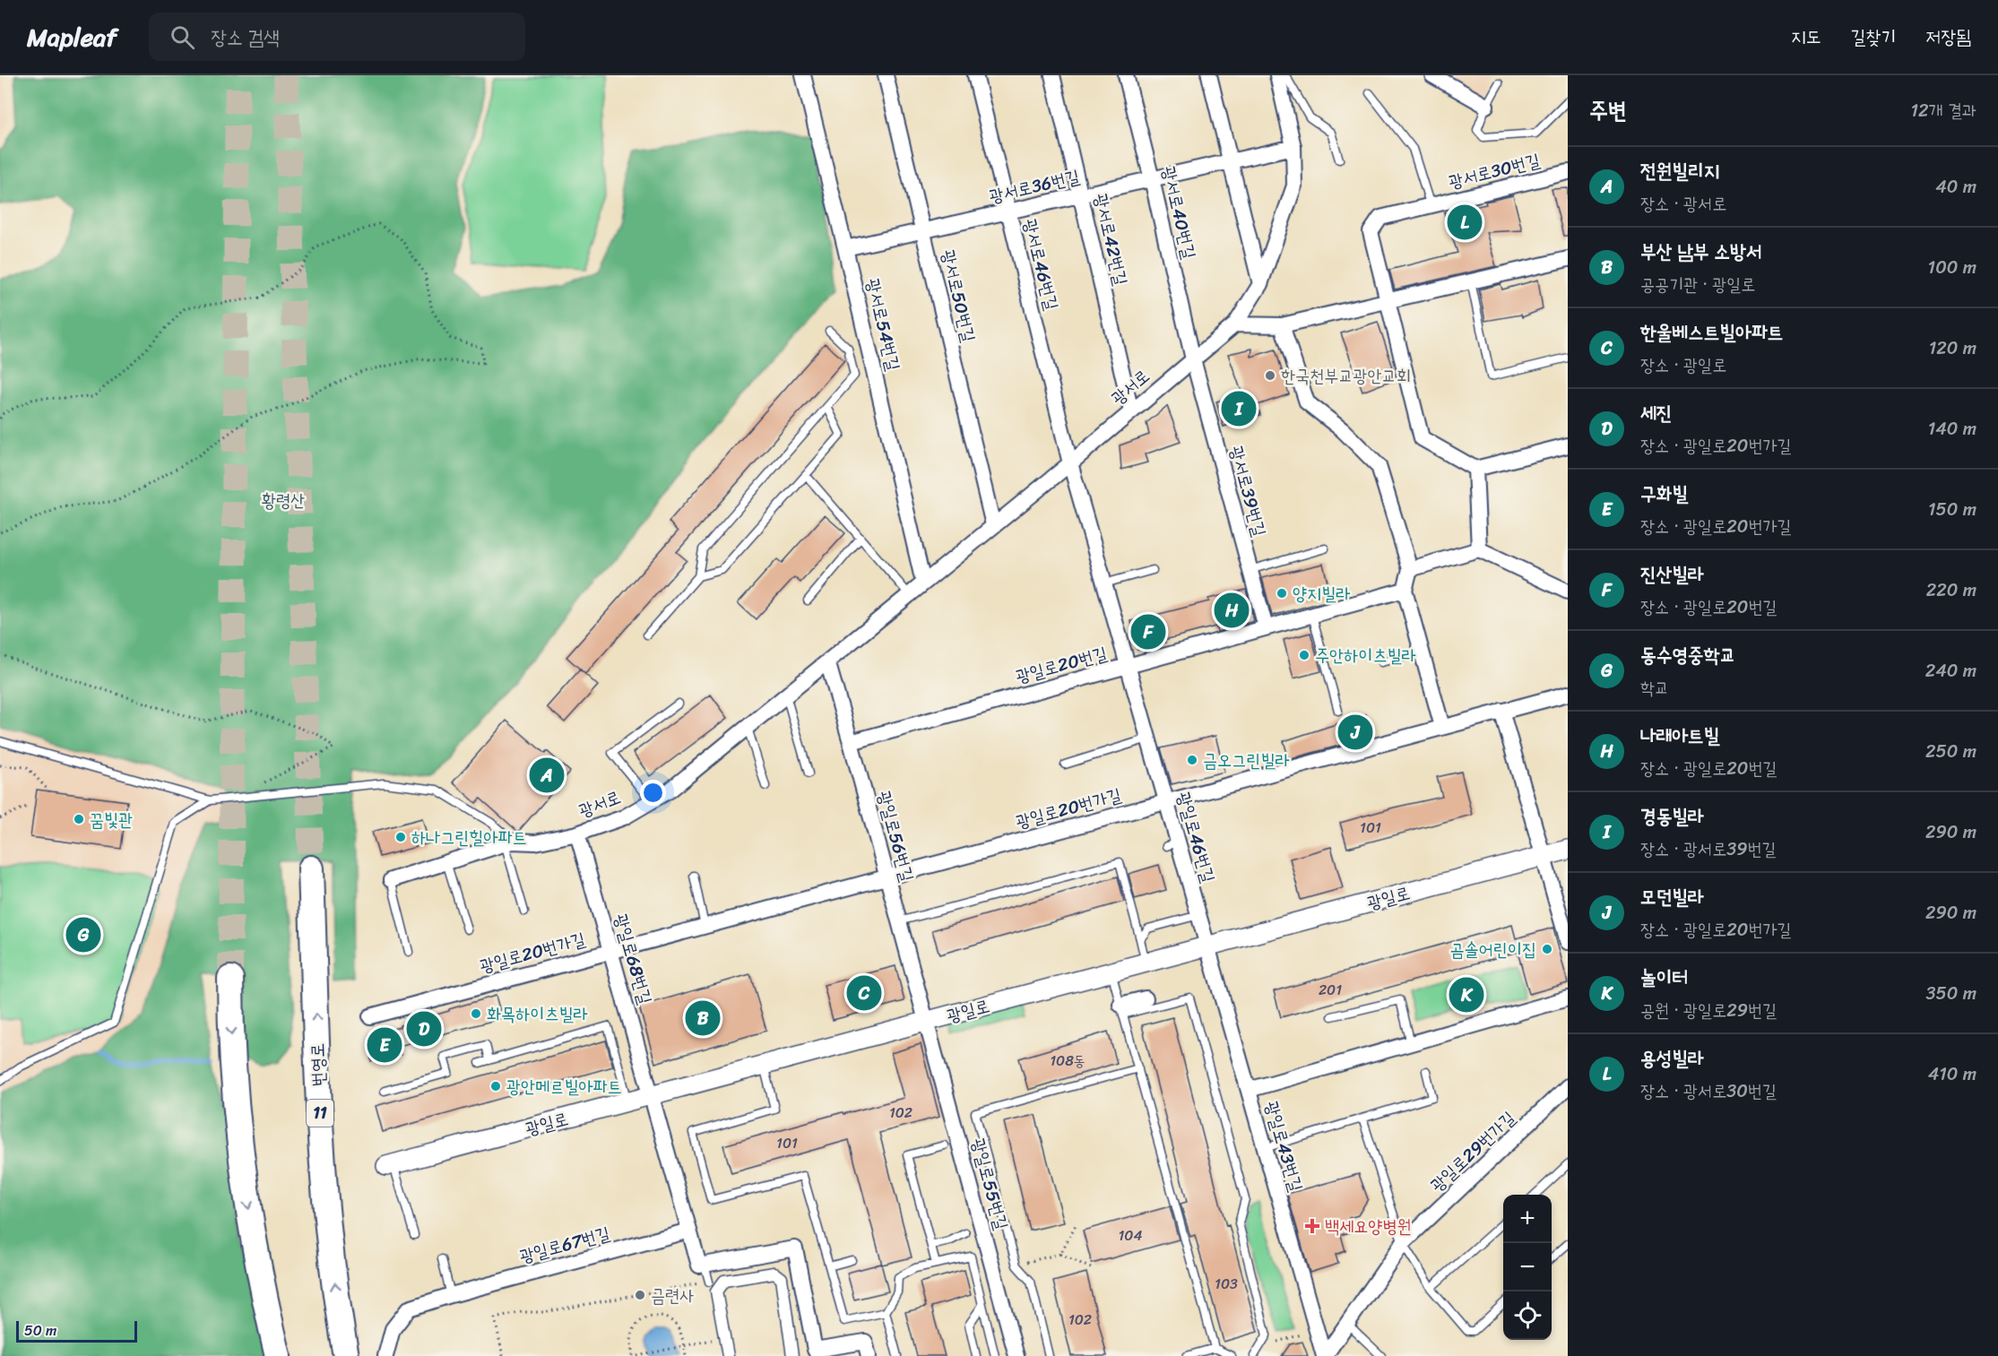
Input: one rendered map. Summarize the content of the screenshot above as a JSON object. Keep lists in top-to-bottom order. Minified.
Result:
{"streets":{"highway":["번영로","11"],"street":["광서로30번길","광서로36번길","광서로40번길","광서로42번길","광서로46번길","광서로50번길","광서로54번길","광서로","광서로39번길","광일로20번길","광일로20번가길","광일로56번길","광일로46번길","광일로","광일로68번길","광일로43번길","광일로29번가길","광일로55번길","광일로67번길"]},"crossings":[["광서로36번길","광서로40번길"],["광서로36번길","광서로42번길"],["광서로36번길","광서로46번길"],["광서로36번길","광서로50번길"],["광서로36번길","광서로54번길"],["광서로40번길","광서로"],["광서로40번길","광서로39번길"],["광서로42번길","광서로"],["광서로46번길","광서로"],["광서로46번길","광일로46번길"],["광서로50번길","광서로"],["광서로54번길","광서로"],["광서로","광서로39번길"],["광서로","광일로56번길"],["광서로","광일로46번길"],["광서로","광일로68번길"],["광서로39번길","광일로20번길"],["광일로20번길","광일로56번길"],["광일로20번길","광일로46번길"],["광일로20번가길","광일로56번길"],["광일로20번가길","광일로46번길"],["광일로20번가길","광일로68번길"],["광일로56번길","광일로"],["광일로56번길","광일로55번길"],["광일로46번길","광일로"],["광일로46번길","광일로43번길"],["광일로","광일로68번길"],["광일로","광일로43번길"],["광일로","광일로55번길"],["광일로43번길","광일로29번가길"]],"parks":["황령산"],"places":{"other":["한국천부교광안교회","양지빌라","주안하이츠빌라","금오그린빌라","꿈빛관","하나그린힐아파트","곰솔어린이집","화목하이츠빌라","광안메르빌아파트","금련사"],"health":["백세요양병원"]},"house_numbers":["101","201","108동","102","101","104","103","102"],"scale_bar":"50 m","page":{"header":"Mapleaf","search":"장소 검색","nav":["지도","길찾기","저장됨"],"heading":["주변","12개 결과"],"list":[{"mark":"A","name":"전원빌리지","note":"장소 · 광서로","value":"40 m"},{"mark":"B","name":"부산 남부 소방서","note":"공공기관 · 광일로","value":"100 m"},{"mark":"C","name":"한울베스트빌아파트","note":"장소 · 광일로","value":"120 m"},{"mark":"D","name":"세진","note":"장소 · 광일로20번가길","value":"140 m"},{"mark":"E","name":"구화빌","note":"장소 · 광일로20번가길","value":"150 m"},{"mark":"F","name":"진산빌라","note":"장소 · 광일로20번길","value":"220 m"},{"mark":"G","name":"동수영중학교","note":"학교","value":"240 m"},{"mark":"H","name":"나래아트빌","note":"장소 · 광일로20번길","value":"250 m"},{"mark":"I","name":"경동빌라","note":"장소 · 광서로39번길","value":"290 m"},{"mark":"J","name":"모던빌라","note":"장소 · 광일로20번가길","value":"290 m"},{"mark":"K","name":"놀이터","note":"공원 · 광일로29번길","value":"350 m"},{"mark":"L","name":"용성빌라","note":"장소 · 광서로30번길","value":"410 m"}],"pins":["L","I","H","F","J","A","G","C","K","B","D","E"],"map_buttons":["+","−"],"scale":"50 m"}}
